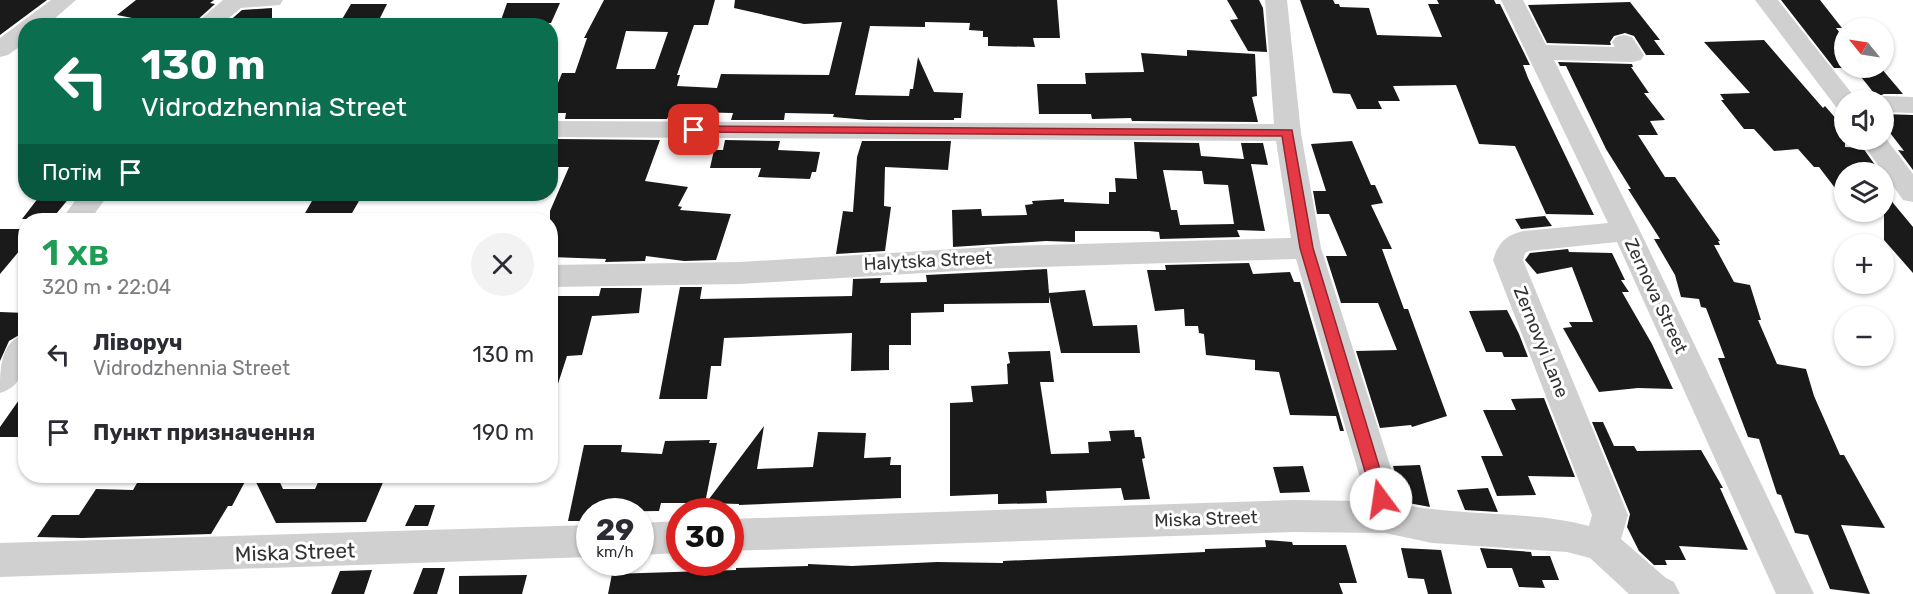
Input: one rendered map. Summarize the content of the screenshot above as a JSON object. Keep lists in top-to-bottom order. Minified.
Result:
{"streets":{"street":["Halytska Street","Zernova Street","Zernovyi Lane","Miska Street"]},"crossings":[["Zernova Street","Zernovyi Lane"],["Zernovyi Lane","Miska Street"]],"north":"top left","page":{"map_buttons":["+","−"],"turn":["130 m","Vidrodzhennia Street"],"then":"Потім","heading":["1 хв","320 m · 22:04"],"list":[{"name":"Ліворуч","note":"Vidrodzhennia Street","value":"130 m"},{"name":"Пункт призначення","value":"190 m"}],"speed":"29 km/h","limit":"30"}}
